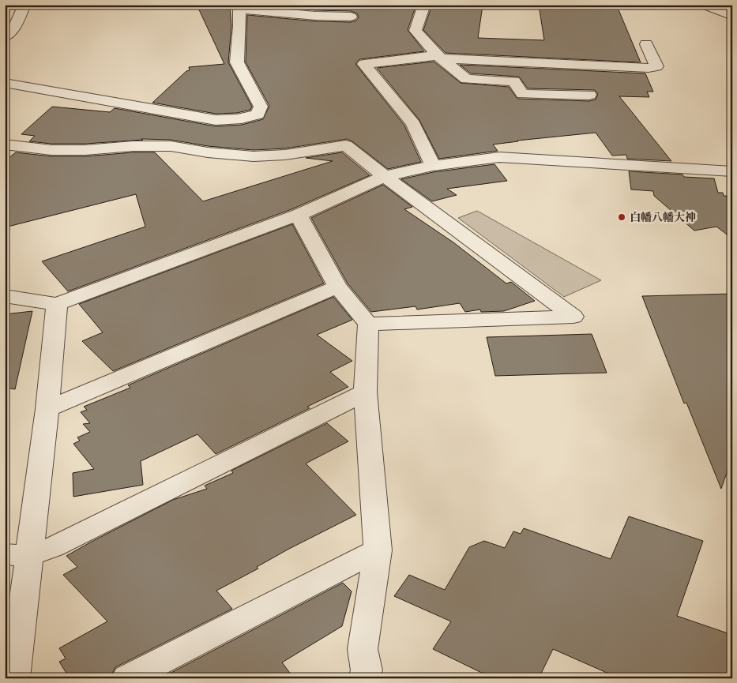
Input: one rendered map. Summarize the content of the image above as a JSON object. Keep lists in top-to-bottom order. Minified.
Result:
{"places":["白幡八幡大神"]}
